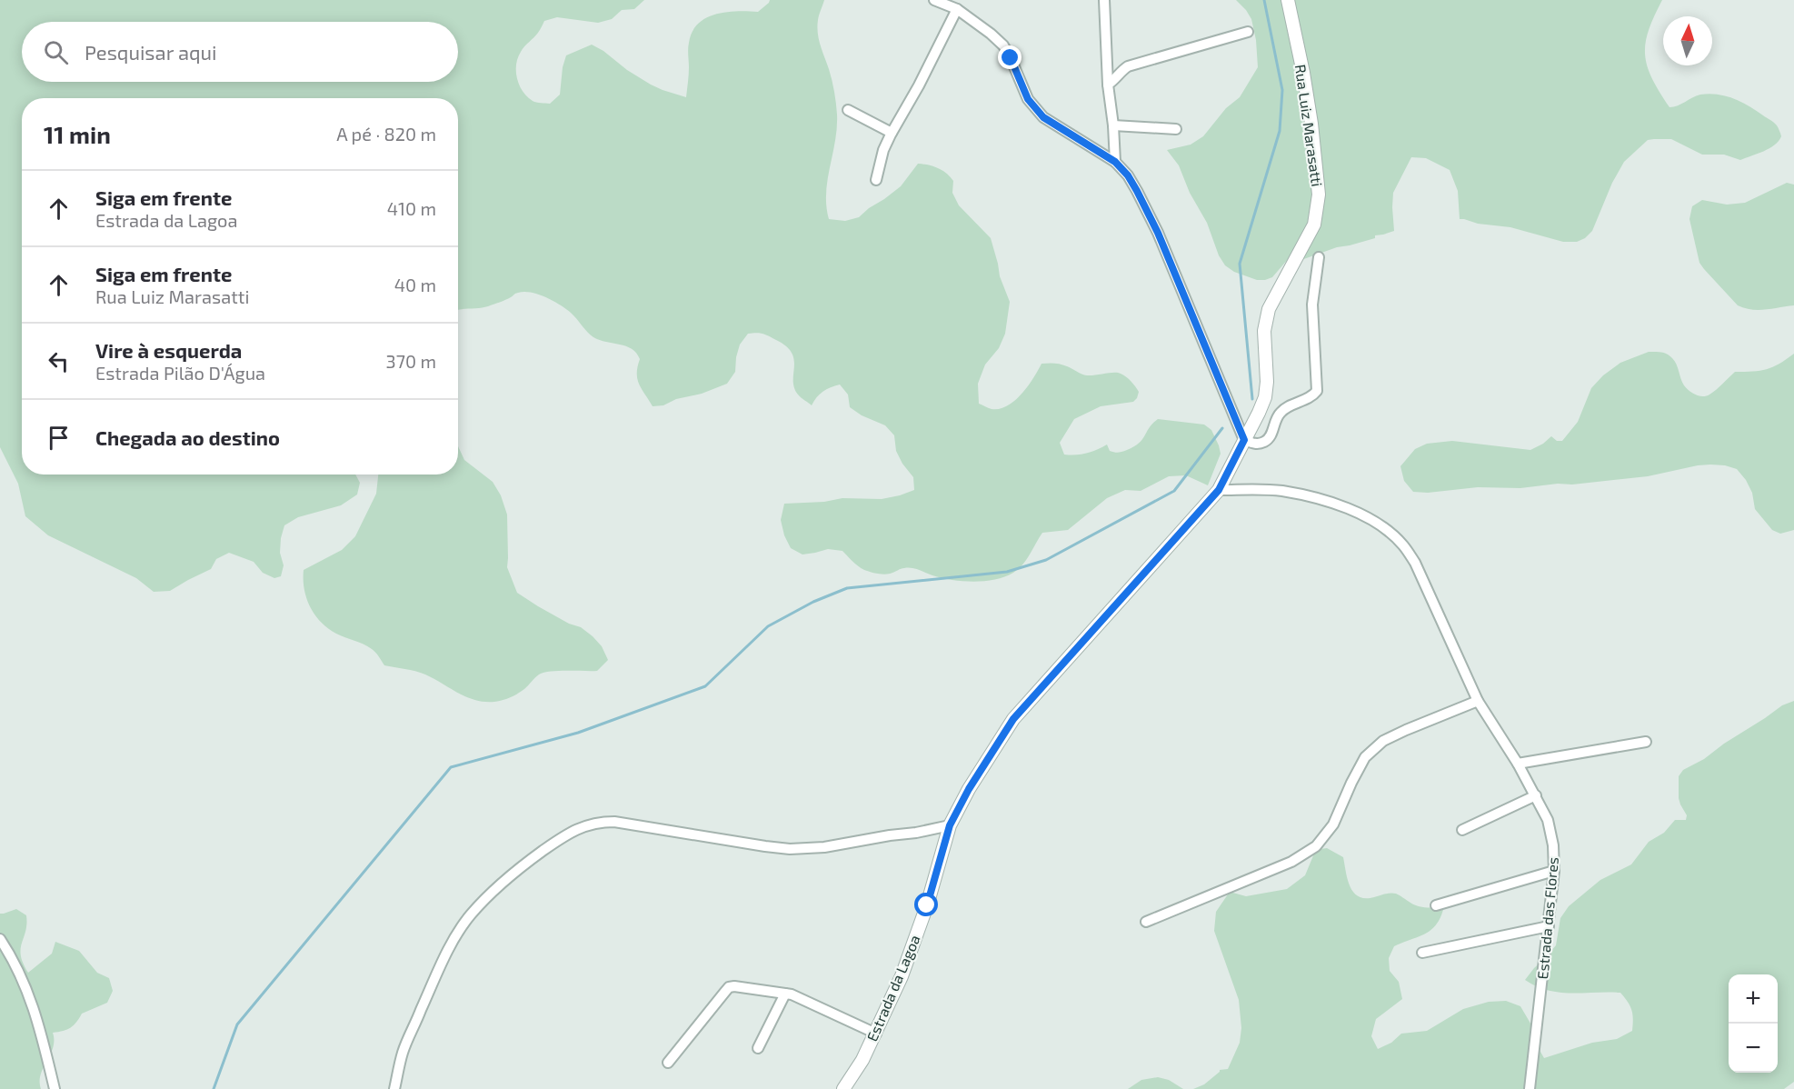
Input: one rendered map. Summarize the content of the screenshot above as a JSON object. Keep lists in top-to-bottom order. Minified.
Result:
{"streets":{"street":["Rua Luiz Marasatti","Estrada das Flores","Estrada da Lagoa"]},"crossings":[["Rua Luiz Marasatti","Estrada das Flores"],["Rua Luiz Marasatti","Estrada da Lagoa"],["Estrada das Flores","Estrada da Lagoa"]],"north":"top","page":{"search":"Pesquisar aqui","heading":["11 min","A pé · 820 m"],"list":[["Siga em frente","Estrada da Lagoa","410 m"],["Siga em frente","Rua Luiz Marasatti","40 m"],["Vire à esquerda","Estrada Pilão D'Água","370 m"],"Chegada ao destino"],"map_buttons":["+","−"]}}
